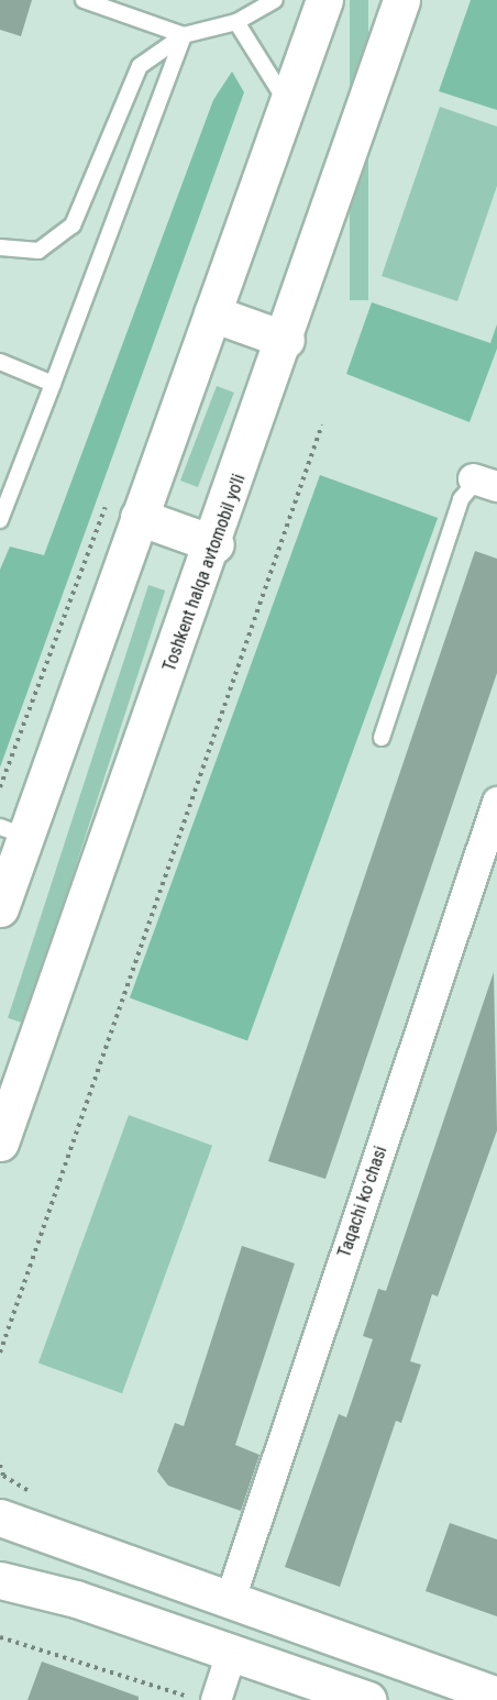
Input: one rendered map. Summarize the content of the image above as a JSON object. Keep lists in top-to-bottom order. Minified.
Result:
{"streets":{"main road":["Toshkent halqa avtomobil yo'li"],"street":["Taqachi koʻchasi"]}}
